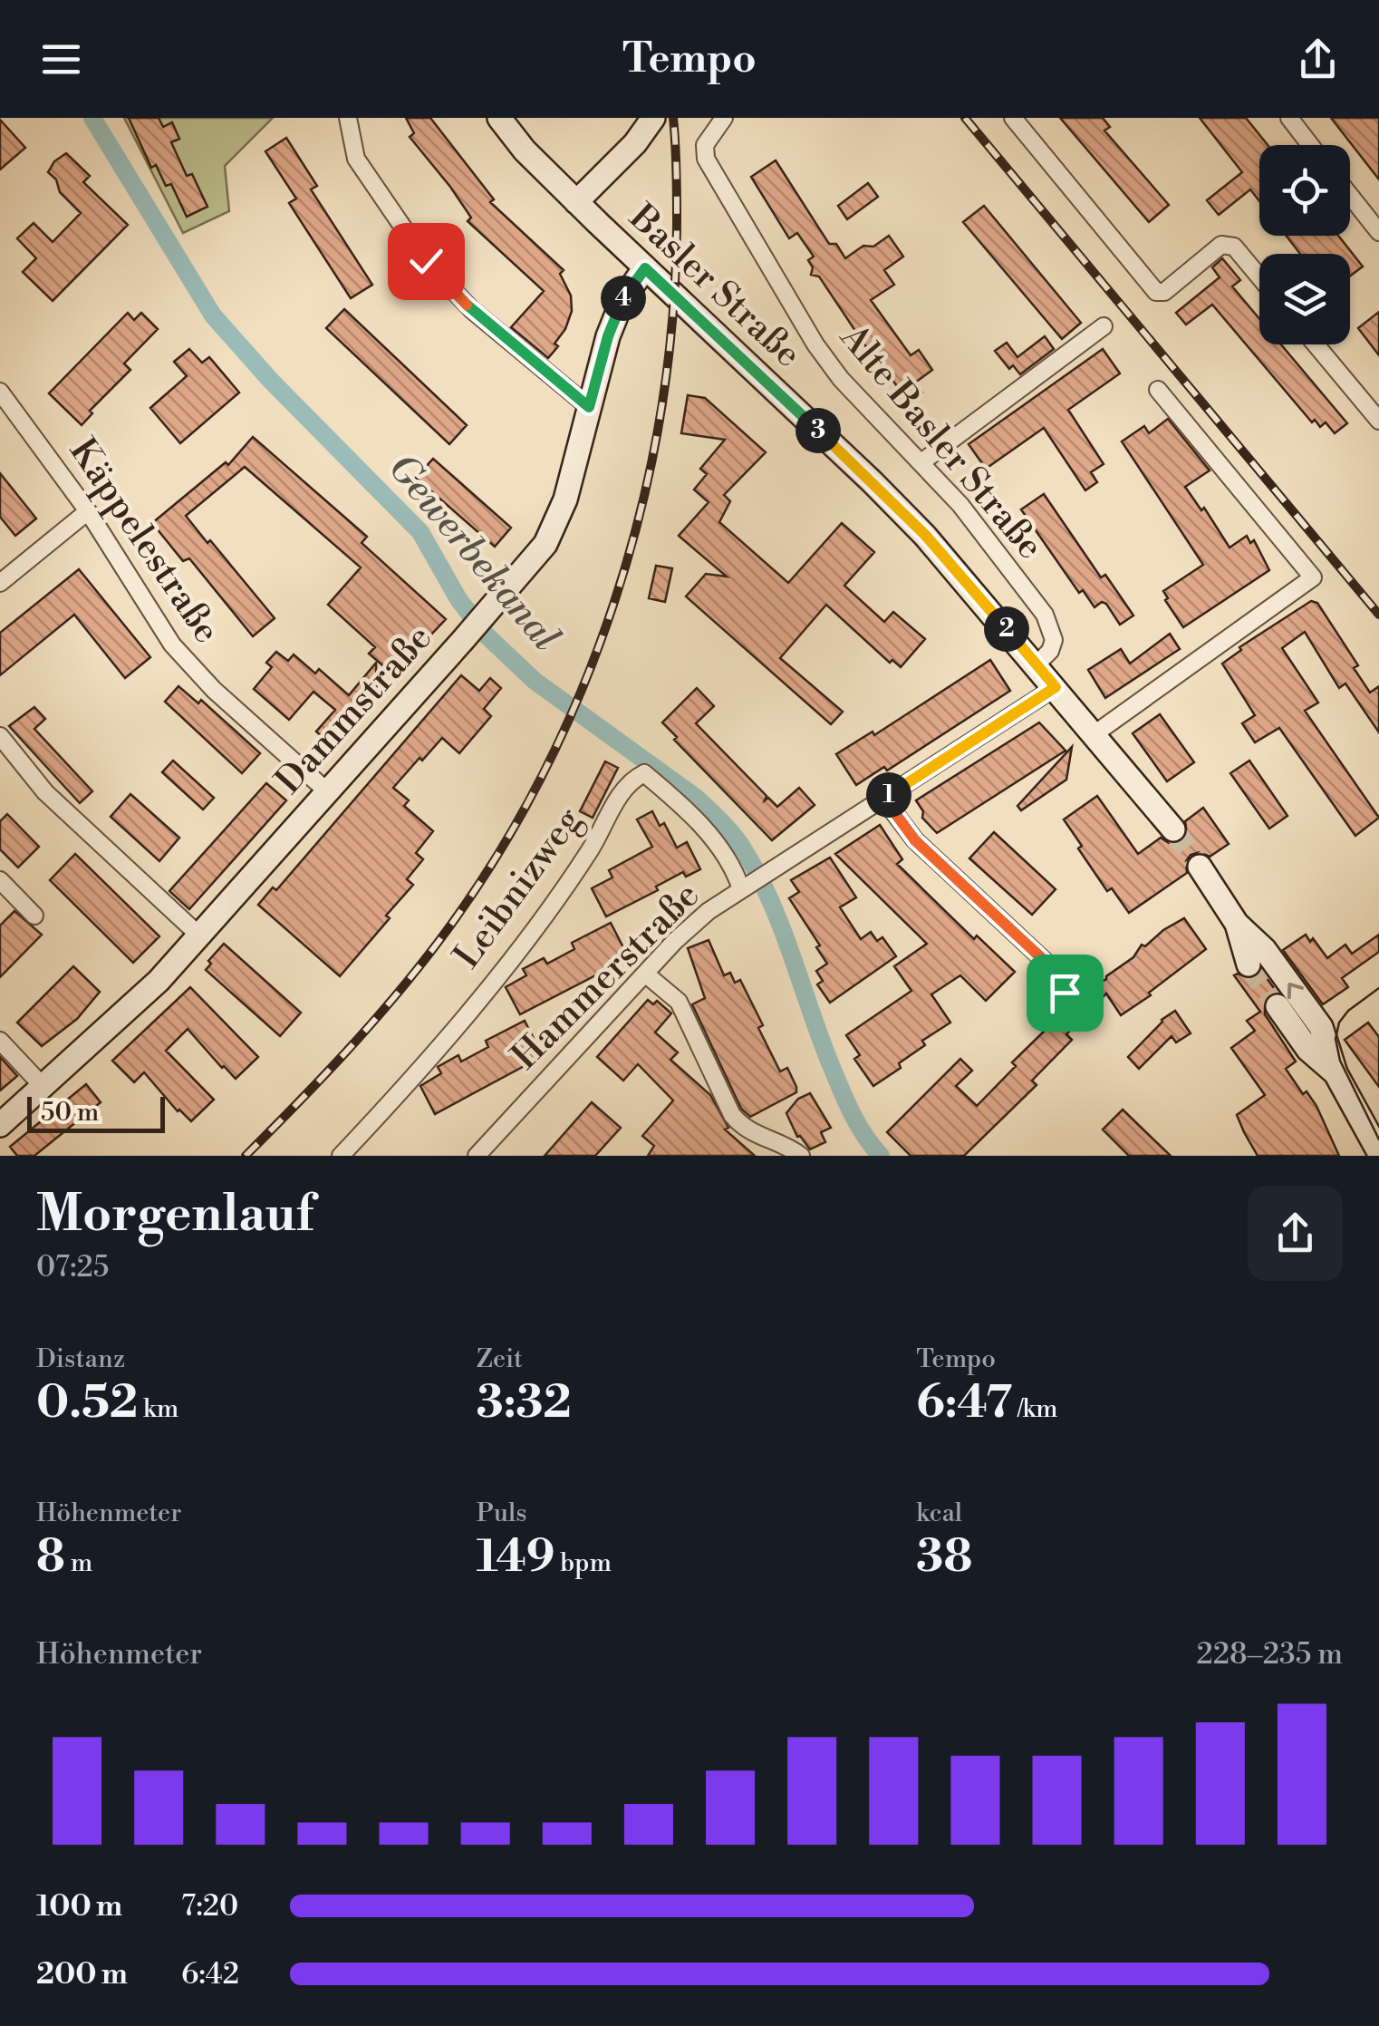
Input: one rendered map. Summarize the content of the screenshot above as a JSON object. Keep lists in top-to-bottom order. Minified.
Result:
{"streets":{"main road":["Basler Straße","Dammstraße"],"street":["Alte Basler Straße","Käppelestraße","Leibnizweg","Hammerstraße"]},"crossings":[["Basler Straße","Alte Basler Straße"],["Basler Straße","Dammstraße"],["Basler Straße","Hammerstraße"],["Käppelestraße","Dammstraße"],["Leibnizweg","Hammerstraße"]],"water":["Gewerbekanal"],"scale_bar":"50 m","page":{"header":"Tempo","pins":["4","3","2","1"],"scale":"50 m","heading":["Morgenlauf","07:25"],"stats":[["Distanz","0.52 km"],["Zeit","3:32"],["Tempo","6:47 /km"],["Höhenmeter","8 m"],["Puls","149 bpm"],["kcal","38"]],"chart":["Höhenmeter","228–235 m"],"list":[{"name":"100 m","note":"7:20"},{"name":"200 m","note":"6:42"}]}}
